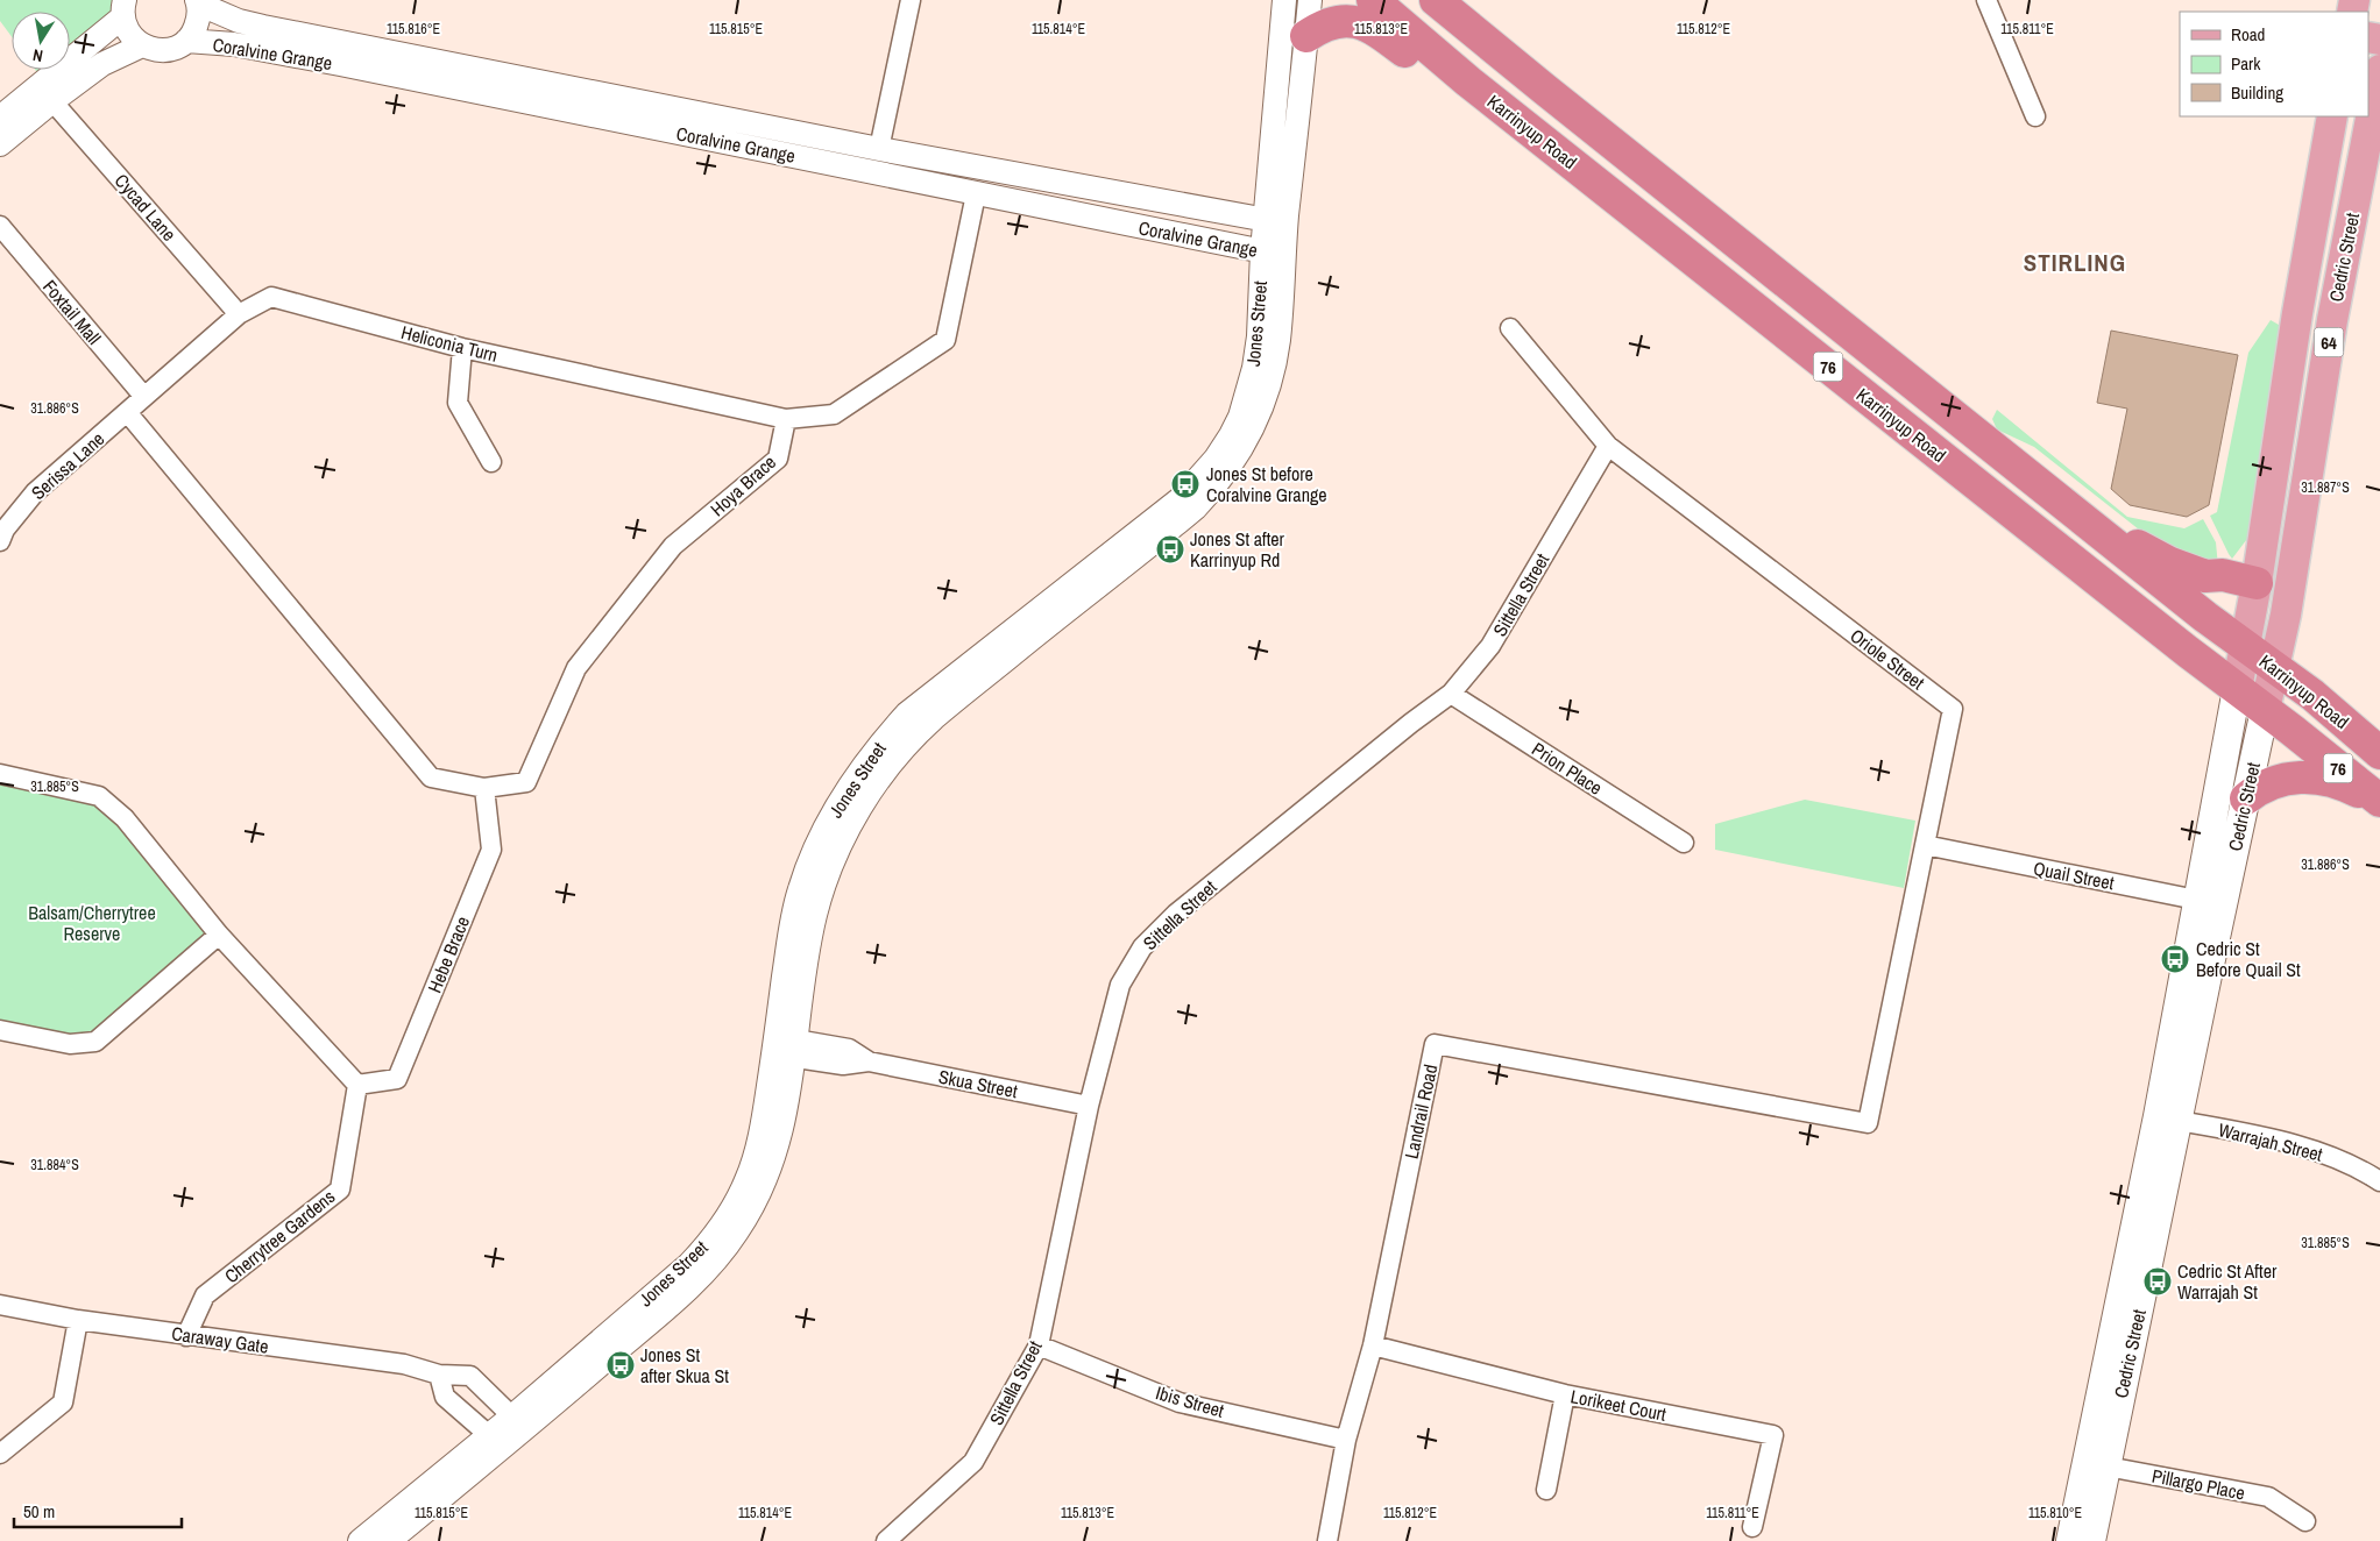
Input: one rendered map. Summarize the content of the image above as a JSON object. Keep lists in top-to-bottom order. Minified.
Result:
{"streets":{"highway":["Karrinyup Road","76"],"main road":["Cedric Street","64"],"street":["Coralvine Grange","Cycad Lane","Foxtail Mall","Jones Street","Heliconia Turn","Serissa Lane","Hoya Brace","Sittella Street","Oriole Street","Prion Place","Quail Street","Hebe Brace","Skua Street","Landrail Road","Warrajah Street","Cherrytree Gardens","Caraway Gate","Ibis Street","Lorikeet Court","Pillargo Place"]},"crossings":[["Coralvine Grange","Jones Street"],["Karrinyup Road","Cedric Street"],["Cycad Lane","Heliconia Turn"],["Cedric Street","Quail Street"],["Cedric Street","Warrajah Street"],["Cedric Street","Pillargo Place"],["Foxtail Mall","Heliconia Turn"],["Foxtail Mall","Serissa Lane"],["Jones Street","Skua Street"],["Jones Street","Caraway Gate"],["Heliconia Turn","Serissa Lane"],["Heliconia Turn","Hoya Brace"],["Hoya Brace","Hebe Brace"],["Sittella Street","Oriole Street"],["Sittella Street","Prion Place"],["Sittella Street","Skua Street"],["Sittella Street","Ibis Street"],["Oriole Street","Quail Street"],["Oriole Street","Landrail Road"],["Hebe Brace","Cherrytree Gardens"],["Landrail Road","Ibis Street"],["Landrail Road","Lorikeet Court"],["Cherrytree Gardens","Caraway Gate"]],"districts":["STIRLING"],"parks":["Balsam/Cherrytree Reserve"],"places":{"bus stop":["Jones St before Coralvine Grange","Jones St after Karrinyup Rd","Cedric St Before Quail St","Cedric St After Warrajah St","Jones St after Skua St"]},"legend":["Road","Park","Building"],"scale_bar":"50 m","north":"bottom","coordinates":["115.816°E","115.815°E","115.814°E","115.813°E","115.812°E","115.811°E","31.886°S","31.887°S","31.885°S","31.884°S","115.810°E"]}
